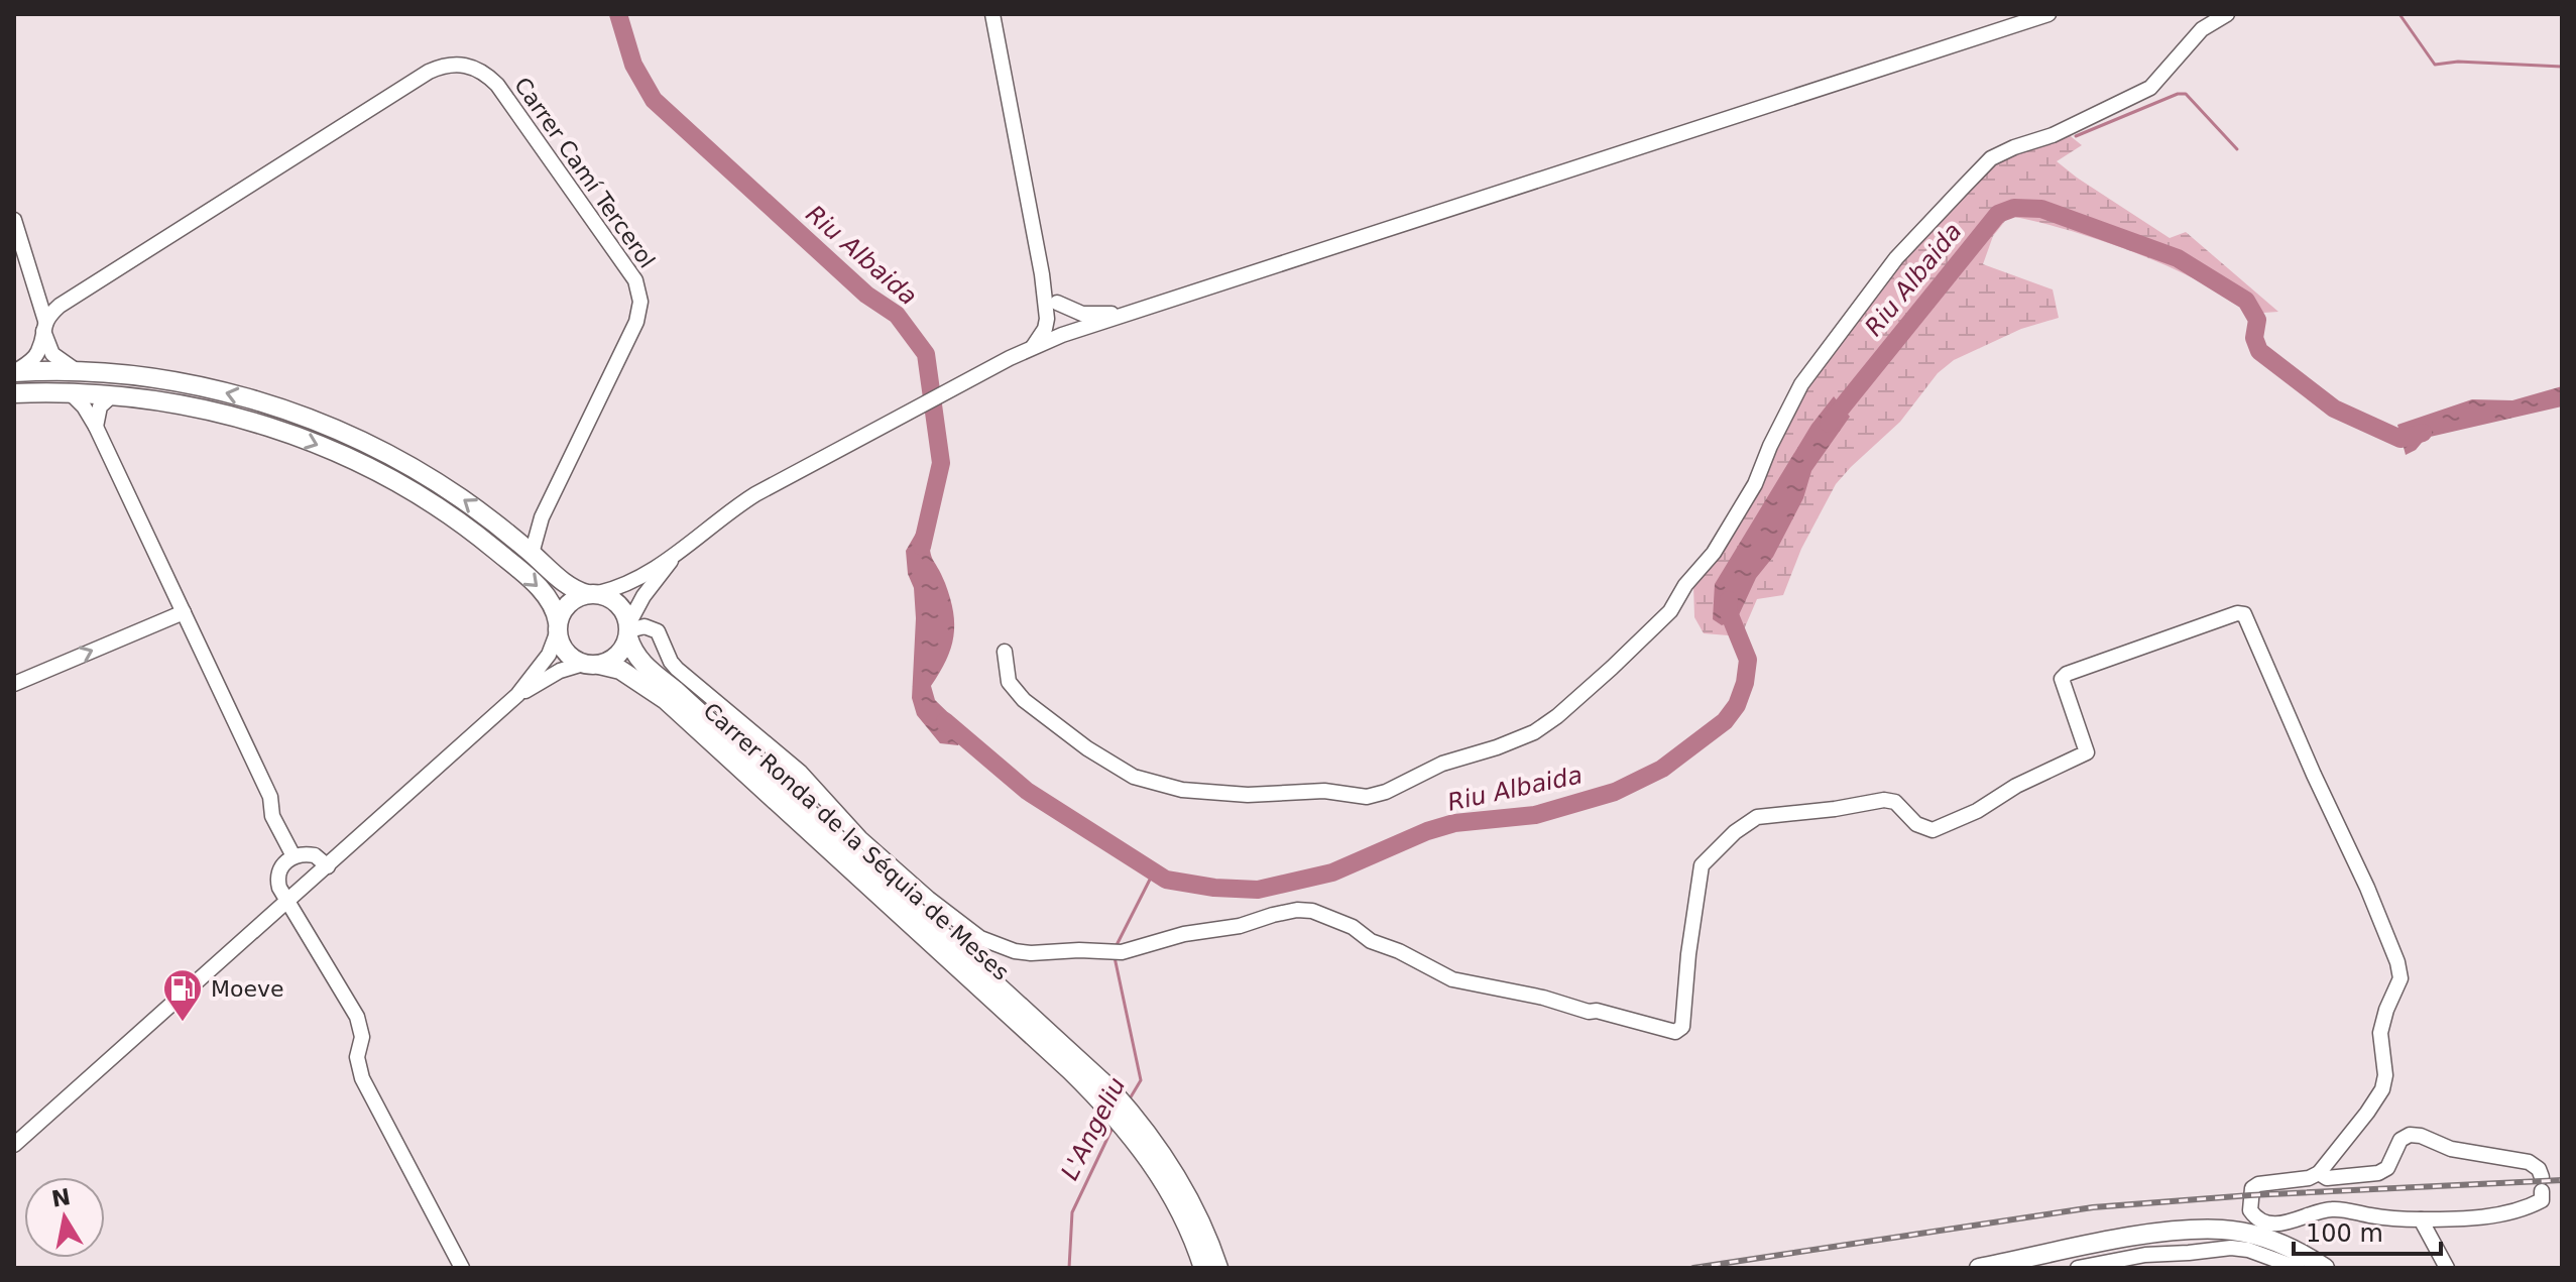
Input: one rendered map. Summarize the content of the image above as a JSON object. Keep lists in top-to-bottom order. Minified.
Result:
{"streets":{"main road":["Carrer Ronda de la Séquia de Meses"],"street":["Carrer Camí Tercerol"]},"water":["Riu Albaida","L'Angeliu"],"places":{"fuel station":["Moeve"]},"scale_bar":"100 m","north":"top"}
